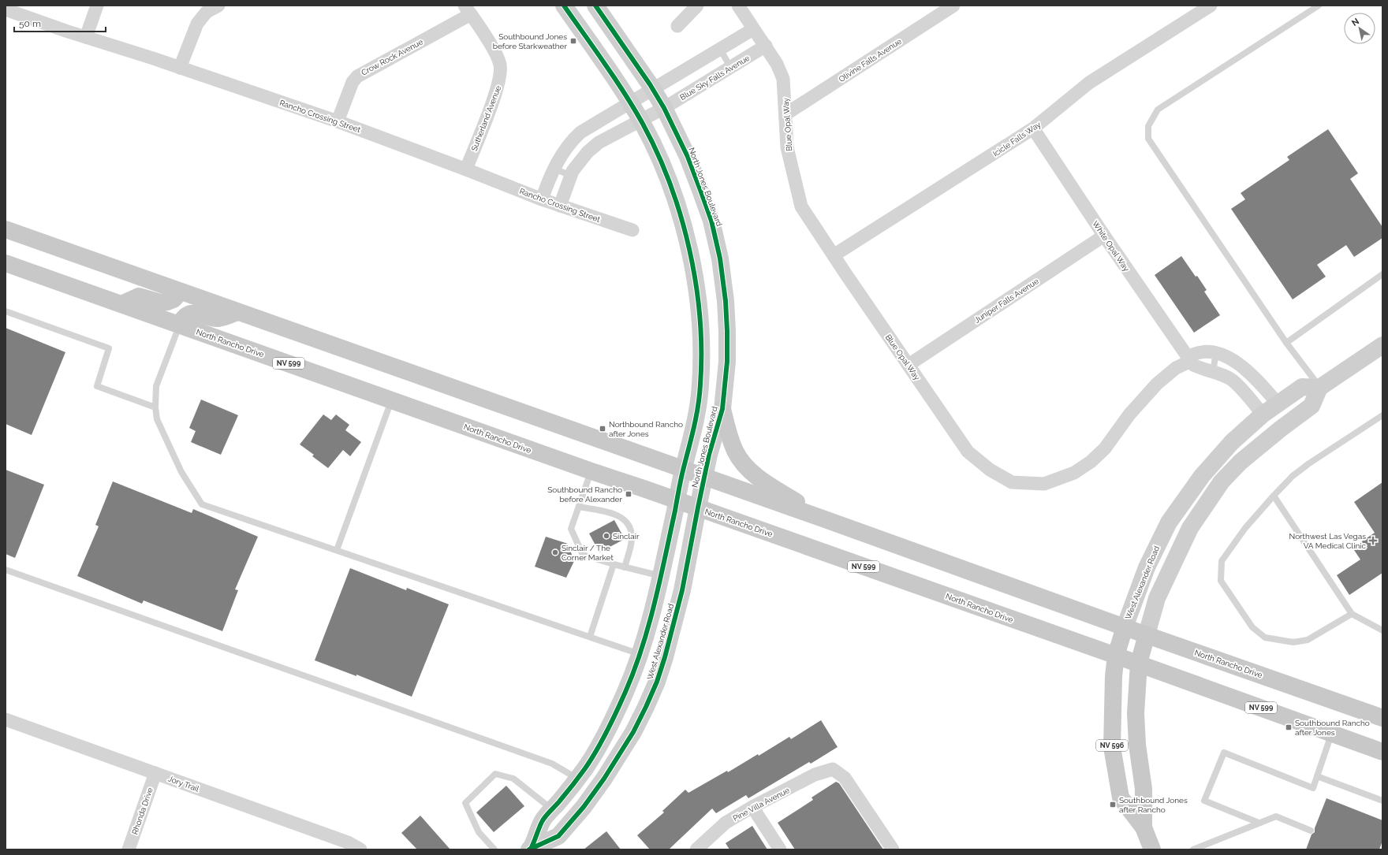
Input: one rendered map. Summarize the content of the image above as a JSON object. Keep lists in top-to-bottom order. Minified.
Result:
{"streets":{"main road":["North Jones Boulevard","North Rancho Drive","NV 599","West Alexander Road","NV 596"],"street":["Crow Rock Avenue","Olivine Falls Avenue","Blue Sky Falls Avenue","Rancho Crossing Street","Sutherland Avenue","Blue Opal Way","Icicle Falls Way","White Opal Way","Juniper Falls Avenue","Jory Trail","Pine Villa Avenue","Rhonda Drive"]},"crossings":[["Crow Rock Avenue","Rancho Crossing Street"],["Crow Rock Avenue","Sutherland Avenue"],["Olivine Falls Avenue","Blue Opal Way"],["Blue Sky Falls Avenue","Rancho Crossing Street"],["Blue Sky Falls Avenue","Blue Opal Way"],["Blue Sky Falls Avenue","North Jones Boulevard"],["Rancho Crossing Street","Sutherland Avenue"],["Blue Opal Way","Icicle Falls Way"],["Blue Opal Way","White Opal Way"],["Blue Opal Way","Juniper Falls Avenue"],["Blue Opal Way","West Alexander Road"],["Icicle Falls Way","White Opal Way"],["North Jones Boulevard","North Rancho Drive"],["North Jones Boulevard","West Alexander Road"],["White Opal Way","Juniper Falls Avenue"],["North Rancho Drive","West Alexander Road"],["North Rancho Drive","NV 596"],["West Alexander Road","NV 596"],["Jory Trail","Rhonda Drive"]],"places":{"transit":["Southbound Jones before Starkweather","Northbound Rancho after Jones","Southbound Rancho before Alexander","Southbound Rancho after Jones","Southbound Jones after Rancho"],"other":["Sinclair","Sinclair / The Corner Market"],"health":["Northwest Las Vegas VA Medical Clinic"]},"scale_bar":"50 m","north":"top left"}
